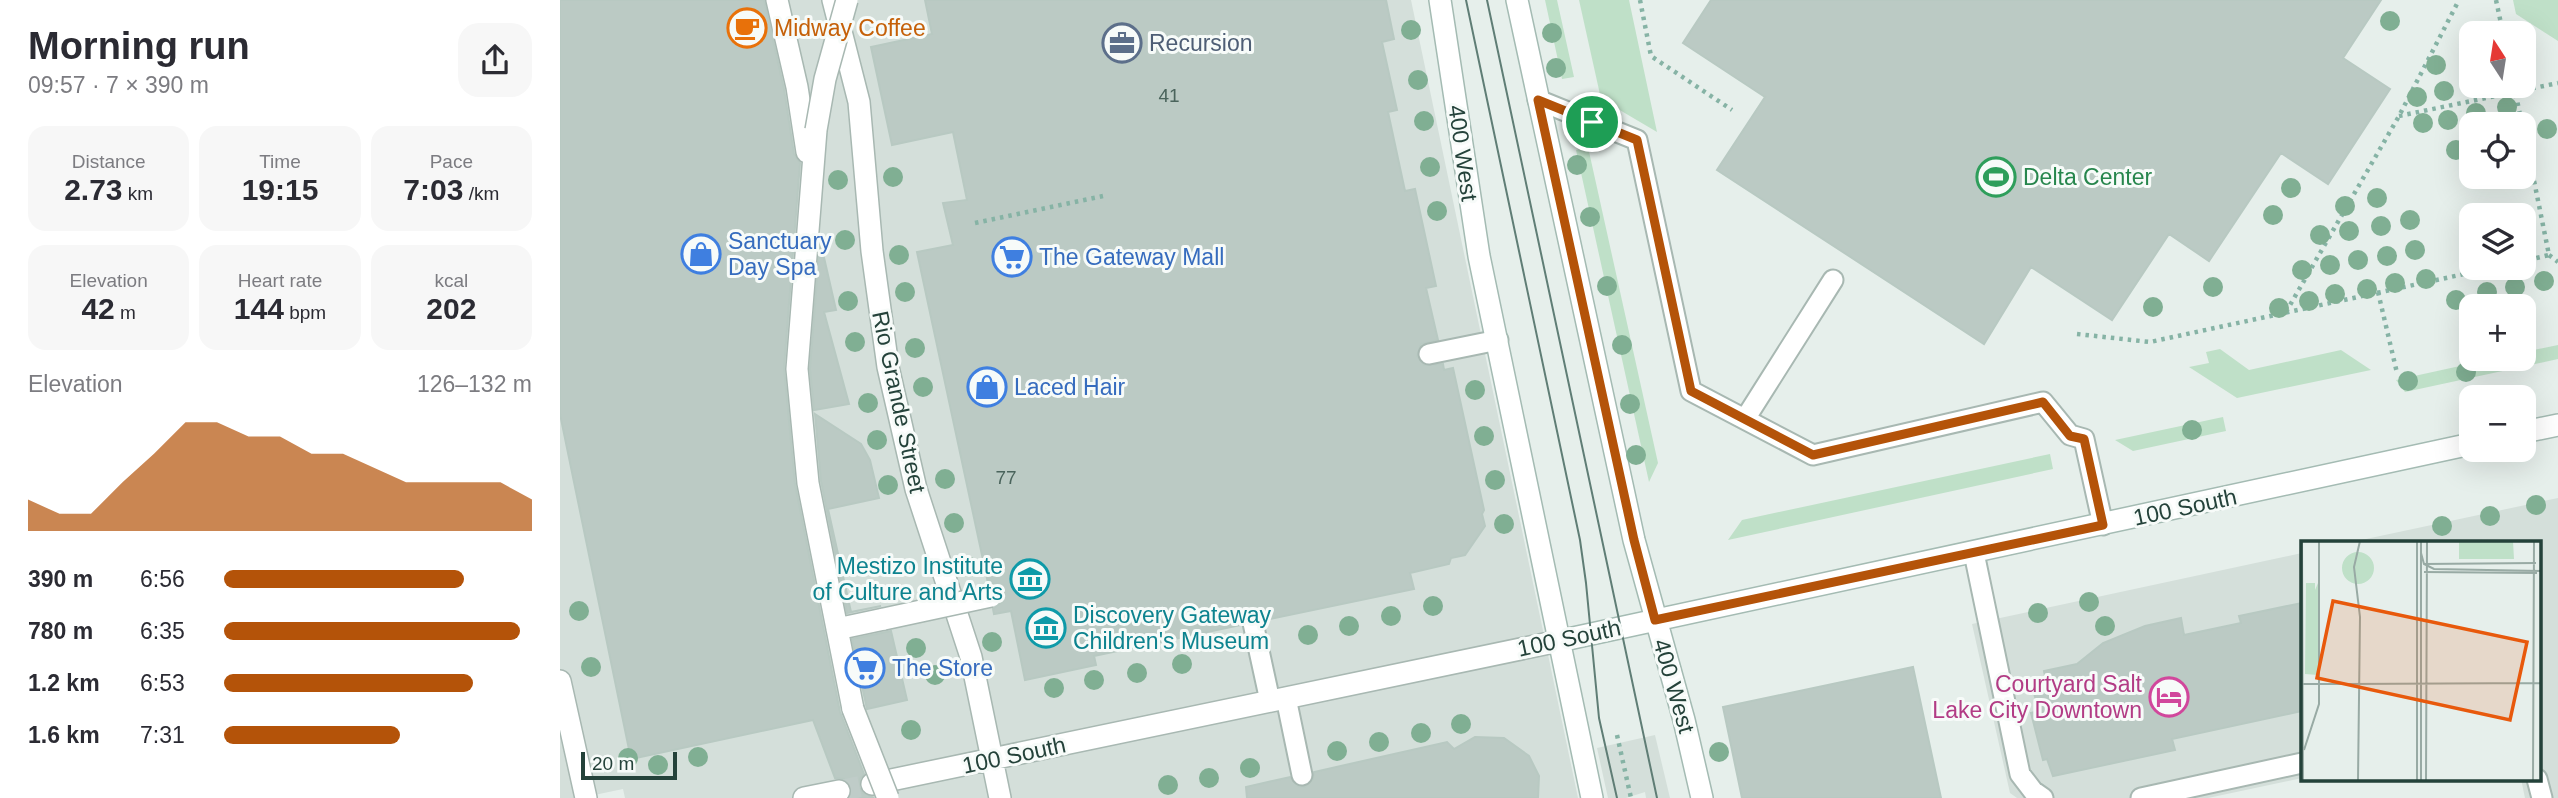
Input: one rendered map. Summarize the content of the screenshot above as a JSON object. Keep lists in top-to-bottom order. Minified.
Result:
{"streets":{"street":["400 West","Rio Grande Street","100 South"]},"crossings":[["400 West","100 South"],["Rio Grande Street","100 South"]],"places":{"cafe":["Midway Coffee"],"office":["Recursion"],"sports":["Delta Center"],"shop":["Sanctuary Day Spa","Laced Hair"],"supermarket":["The Gateway Mall","The Store"],"museum":["Mestizo Institute of Culture and Arts","Discovery Gateway Children's Museum"],"hotel":["Courtyard Salt Lake City Downtown"]},"house_numbers":["41","77"],"scale_bar":"20 m","north":"top","page":{"heading":["Morning run","09:57 · 7 × 390 m"],"map_buttons":["+","−"],"stats":[["Distance","2.73 km"],["Time","19:15"],["Pace","7:03 /km"],["Elevation","42 m"],["Heart rate","144 bpm"],["kcal","202"]],"chart":["Elevation","126–132 m"],"list":[{"name":"390 m","note":"6:56"},{"name":"780 m","note":"6:35"},{"name":"1.2 km","note":"6:53"},{"name":"1.6 km","note":"7:31"}],"scale":"20 m"}}
